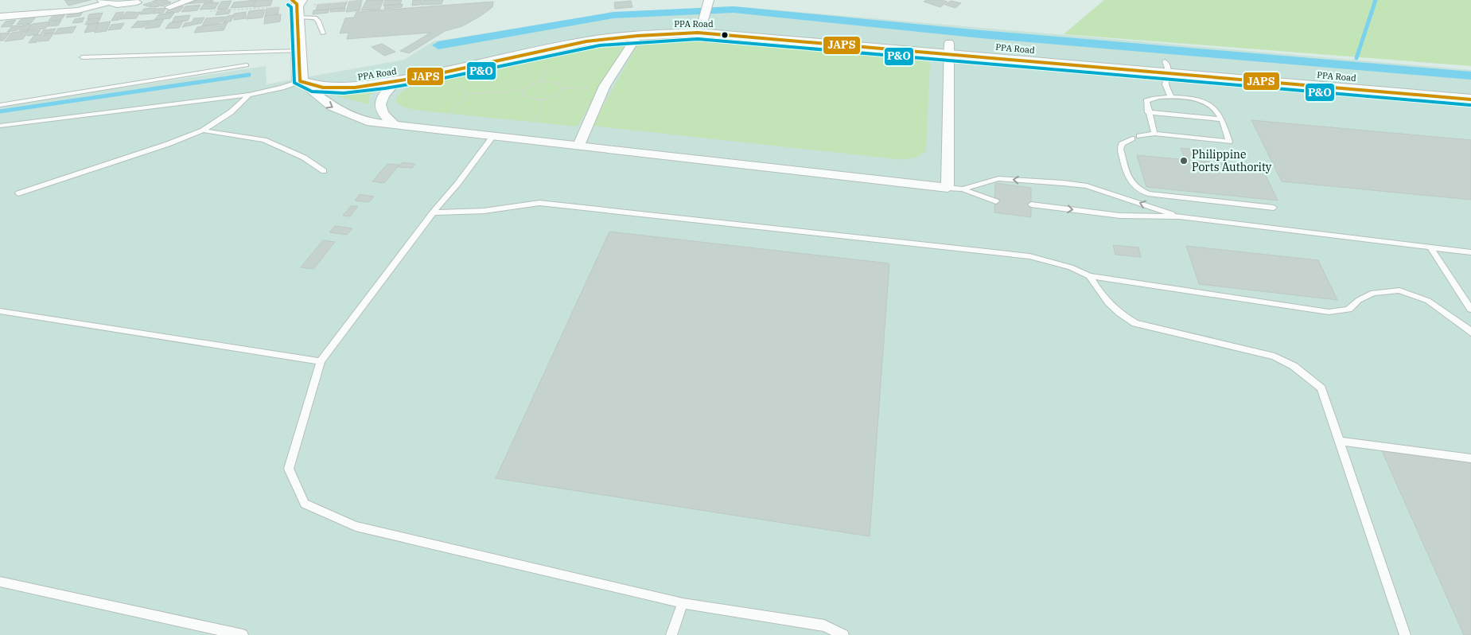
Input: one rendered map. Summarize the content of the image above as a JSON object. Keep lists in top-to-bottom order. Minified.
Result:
{"streets":{"highway":["PPA Road"]},"places":["Philippine Ports Authority"],"lines":["transit line JAPS","transit line P&O"]}
